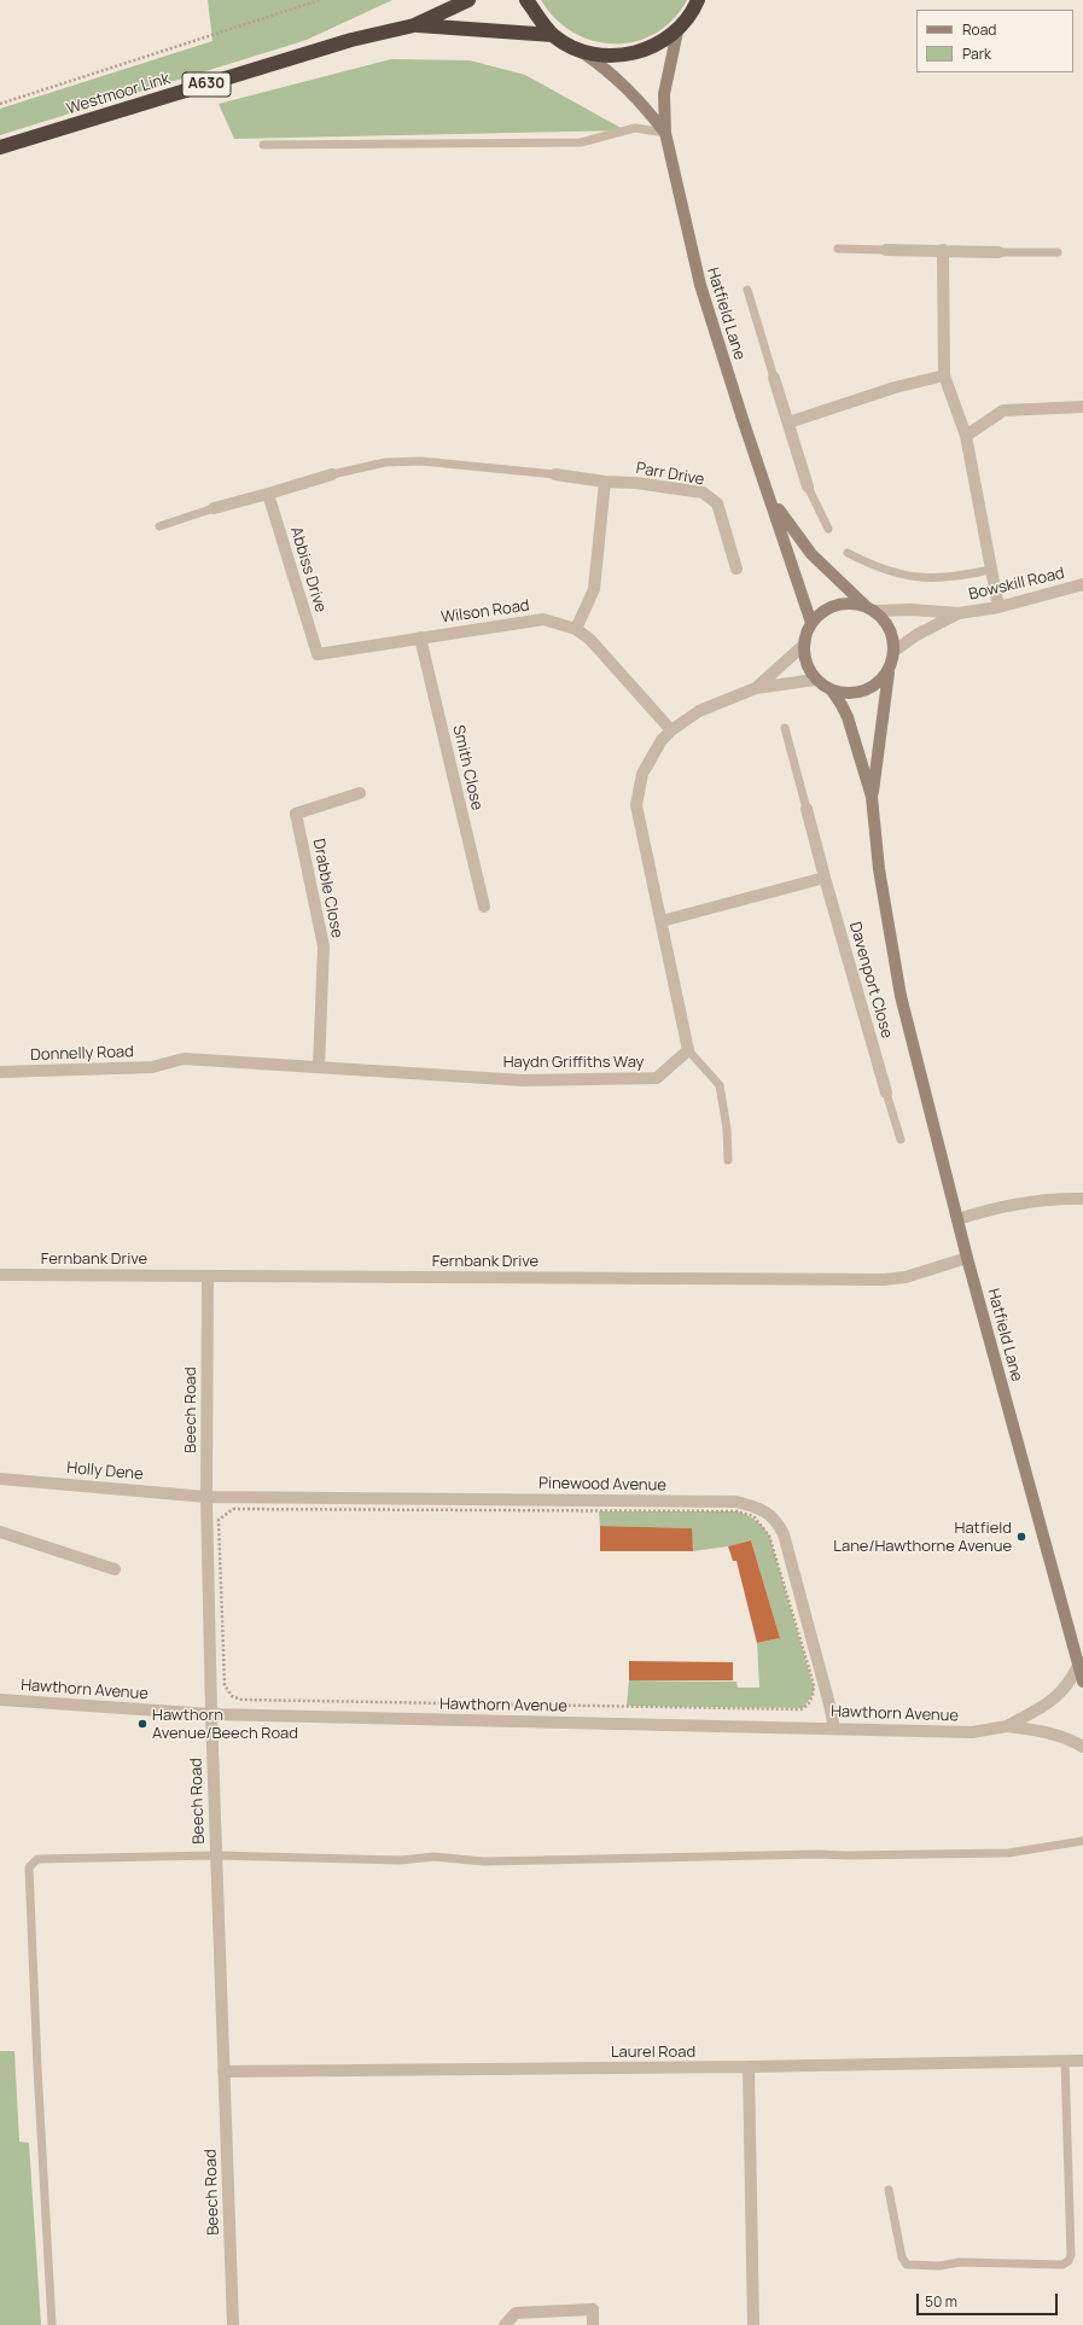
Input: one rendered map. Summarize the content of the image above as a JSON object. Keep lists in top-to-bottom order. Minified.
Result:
{"streets":{"highway":["A630","Westmoor Link"],"street":["Hatfield Lane","Parr Drive","Abbiss Drive","Bowskill Road","Wilson Road","Smith Close","Drabble Close","Davenport Close","Donnelly Road","Haydn Griffiths Way","Fernbank Drive","Beech Road","Holly Dene","Pinewood Avenue","Hawthorn Avenue","Laurel Road"]},"crossings":[["Hatfield Lane","Bowskill Road"],["Hatfield Lane","Fernbank Drive"],["Hatfield Lane","Hawthorn Avenue"],["Abbiss Drive","Wilson Road"],["Wilson Road","Smith Close"],["Drabble Close","Haydn Griffiths Way"],["Donnelly Road","Haydn Griffiths Way"],["Fernbank Drive","Beech Road"],["Beech Road","Holly Dene"],["Beech Road","Pinewood Avenue"],["Beech Road","Hawthorn Avenue"],["Beech Road","Laurel Road"],["Holly Dene","Pinewood Avenue"],["Pinewood Avenue","Hawthorn Avenue"]],"places":["Hatfield Lane/Hawthorne Avenue","Hawthorn Avenue/Beech Road"],"legend":["Road","Park"],"scale_bar":"50 m"}
